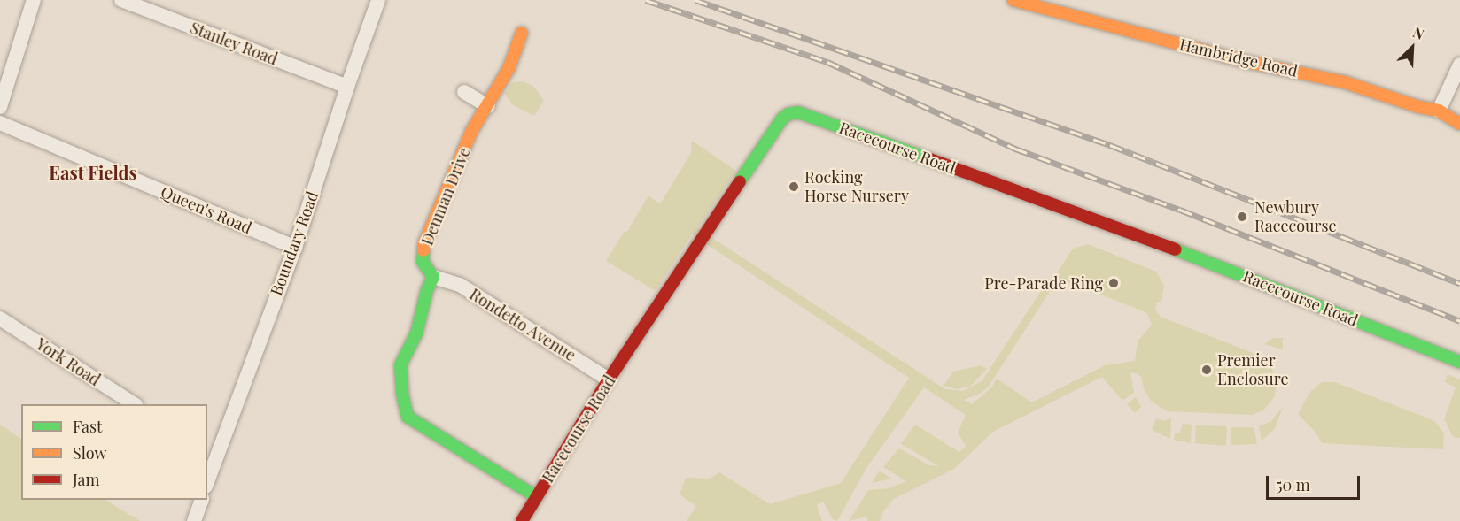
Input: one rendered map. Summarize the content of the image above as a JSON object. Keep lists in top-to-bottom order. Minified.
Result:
{"streets":{"street":["Stanley Road","Hambridge Road","Racecourse Road","Denman Drive","Queen's Road","Boundary Road","Rondetto Avenue","York Road"]},"crossings":[["Stanley Road","Boundary Road"],["Racecourse Road","Rondetto Avenue"],["Denman Drive","Rondetto Avenue"],["Queen's Road","Boundary Road"]],"districts":["East Fields"],"places":["Rocking Horse Nursery","Newbury Racecourse","Pre-Parade Ring","Premier Enclosure"],"legend":["Fast","Slow","Jam"],"scale_bar":"50 m","north":"top right"}
